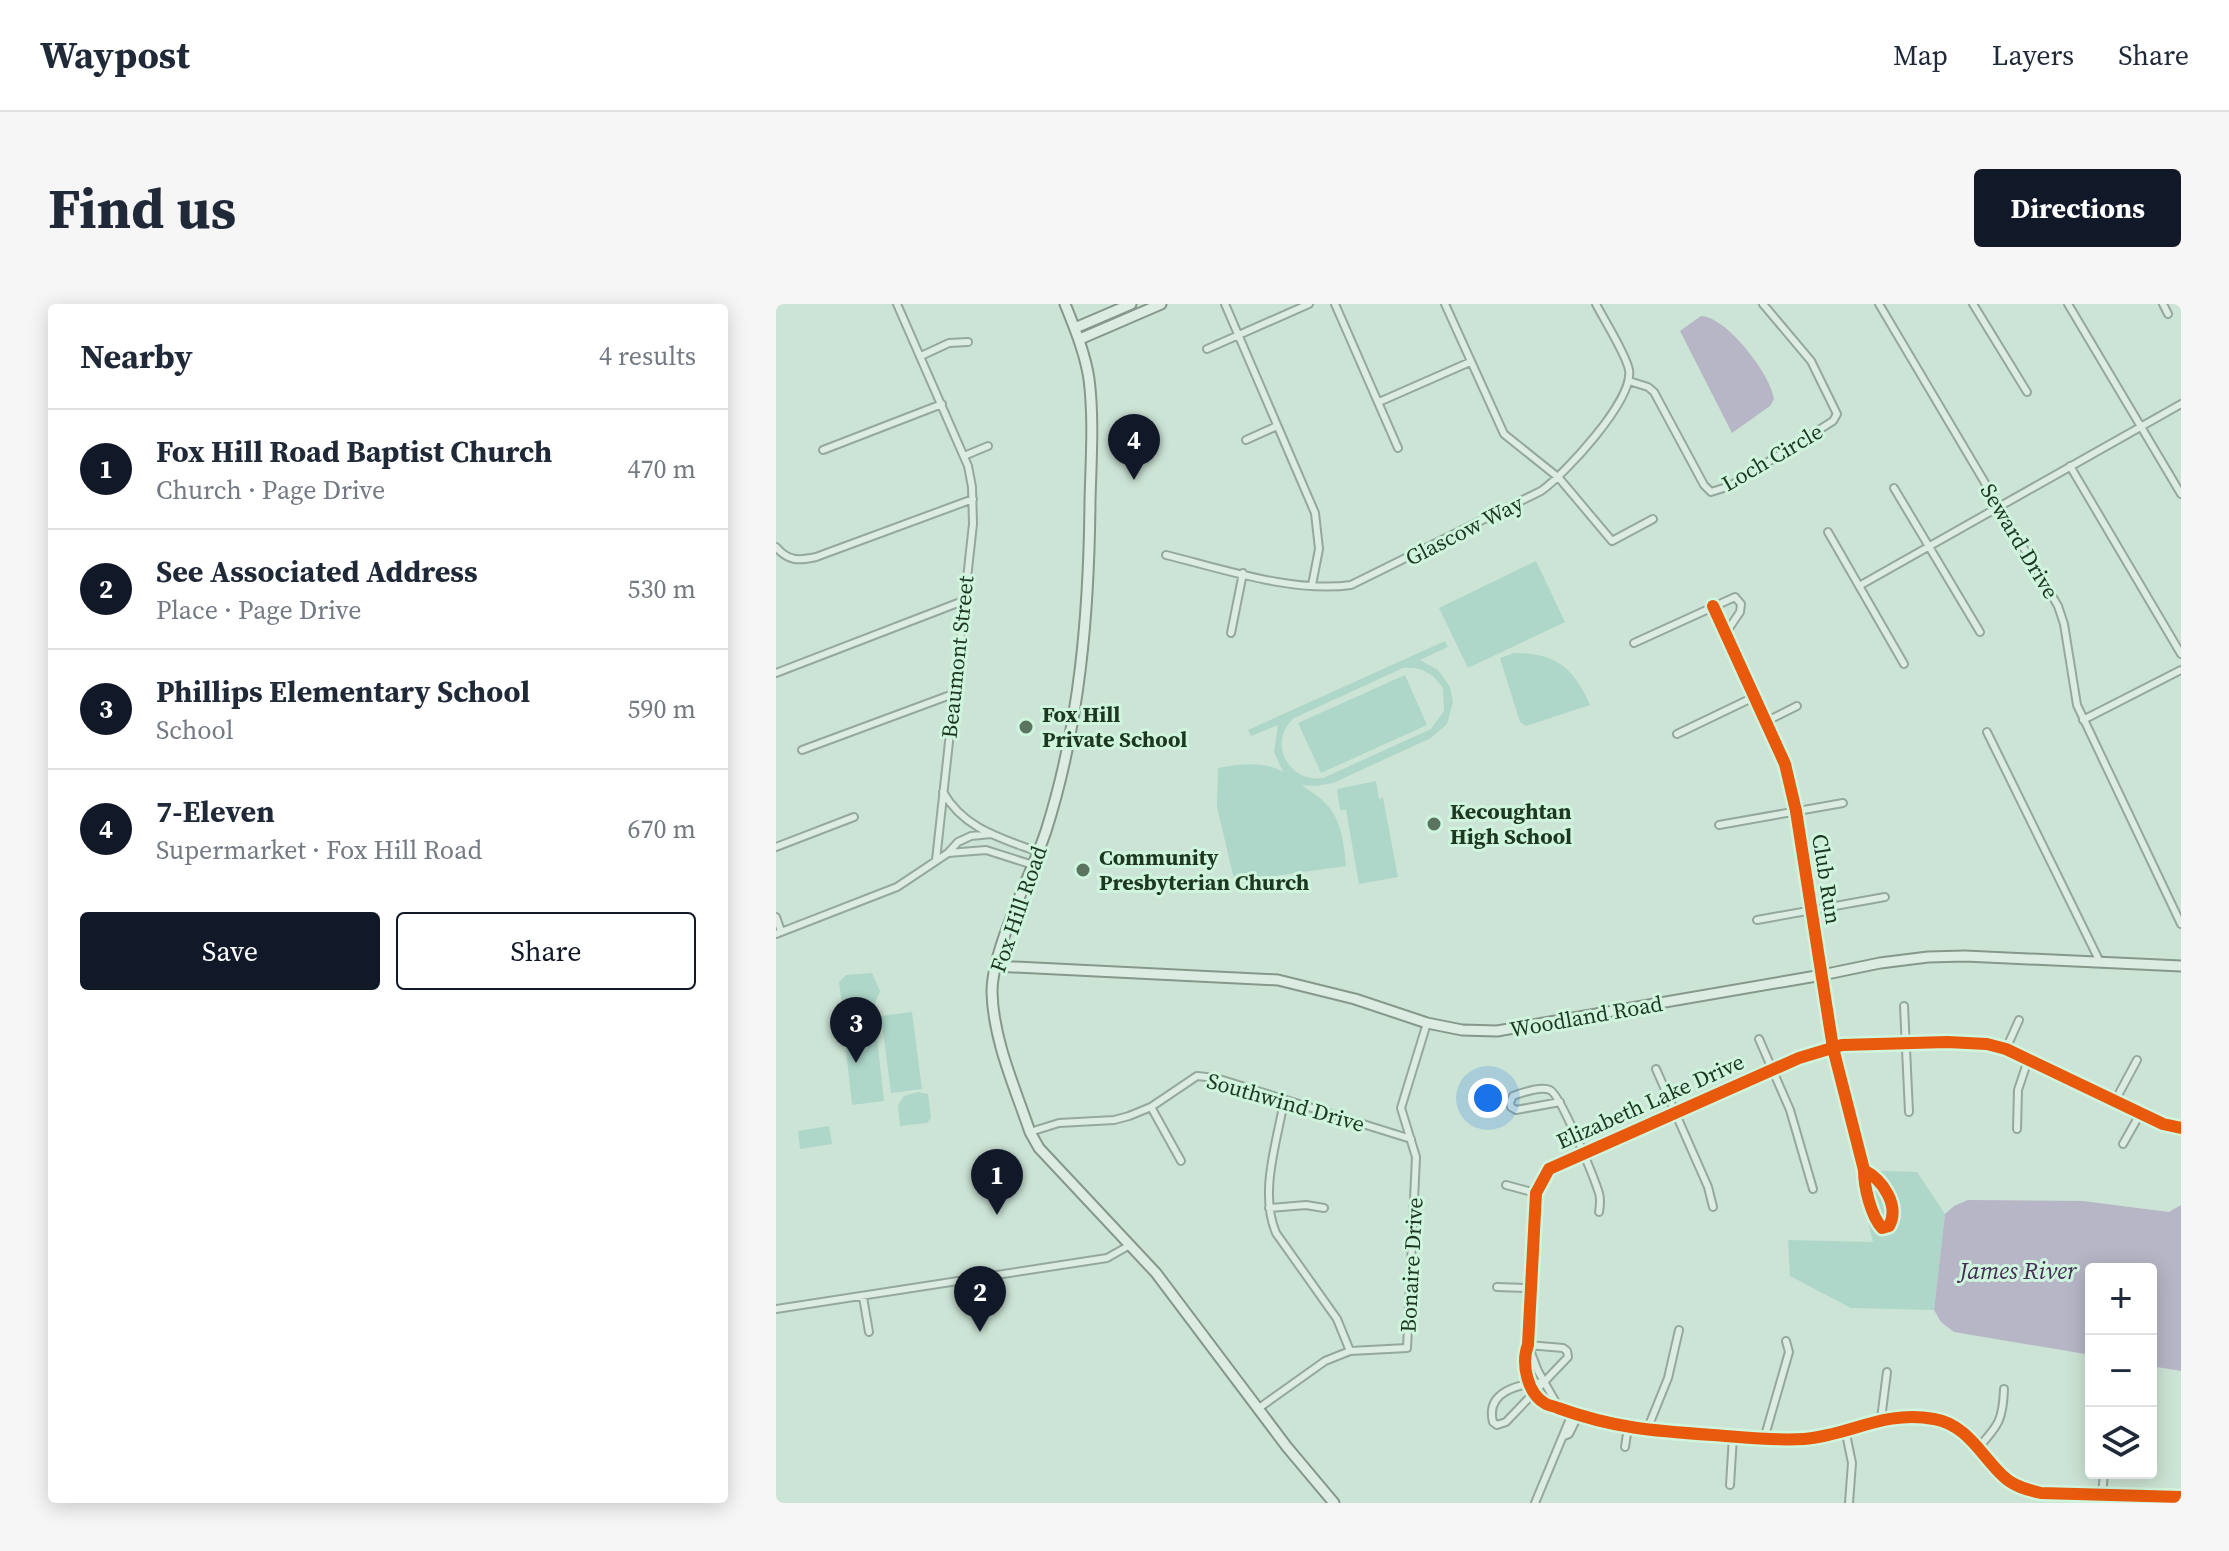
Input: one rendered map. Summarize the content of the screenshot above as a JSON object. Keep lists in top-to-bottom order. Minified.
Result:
{"streets":{"main road":["Fox Hill Road","Woodland Road"],"street":["Loch Circle","Glascow Way","Seward Drive","Beaumont Street","Club Run","Elizabeth Lake Drive","Southwind Drive","Bonaire Drive"]},"crossings":[["Loch Circle","Glascow Way"],["Club Run","Woodland Road"],["Club Run","Elizabeth Lake Drive"],["Fox Hill Road","Woodland Road"],["Fox Hill Road","Southwind Drive"],["Fox Hill Road","Bonaire Drive"],["Woodland Road","Bonaire Drive"],["Southwind Drive","Bonaire Drive"]],"water":["James River"],"places":["Fox Hill Private School","Kecoughtan High School","Community Presbyterian Church"],"page":{"header":"Waypost","nav":["Map","Layers","Share"],"buttons":["Directions",["Save","Share"]],"title":"Find us","heading":["Nearby","4 results"],"list":[{"mark":"1","name":"Fox Hill Road Baptist Church","note":"Church · Page Drive","value":"470 m"},{"mark":"2","name":"See Associated Address","note":"Place · Page Drive","value":"530 m"},{"mark":"3","name":"Phillips Elementary School","note":"School","value":"590 m"},{"mark":"4","name":"7-Eleven","note":"Supermarket · Fox Hill Road","value":"670 m"}],"pins":["4","3","1","2"],"map_buttons":["+","−"]}}
